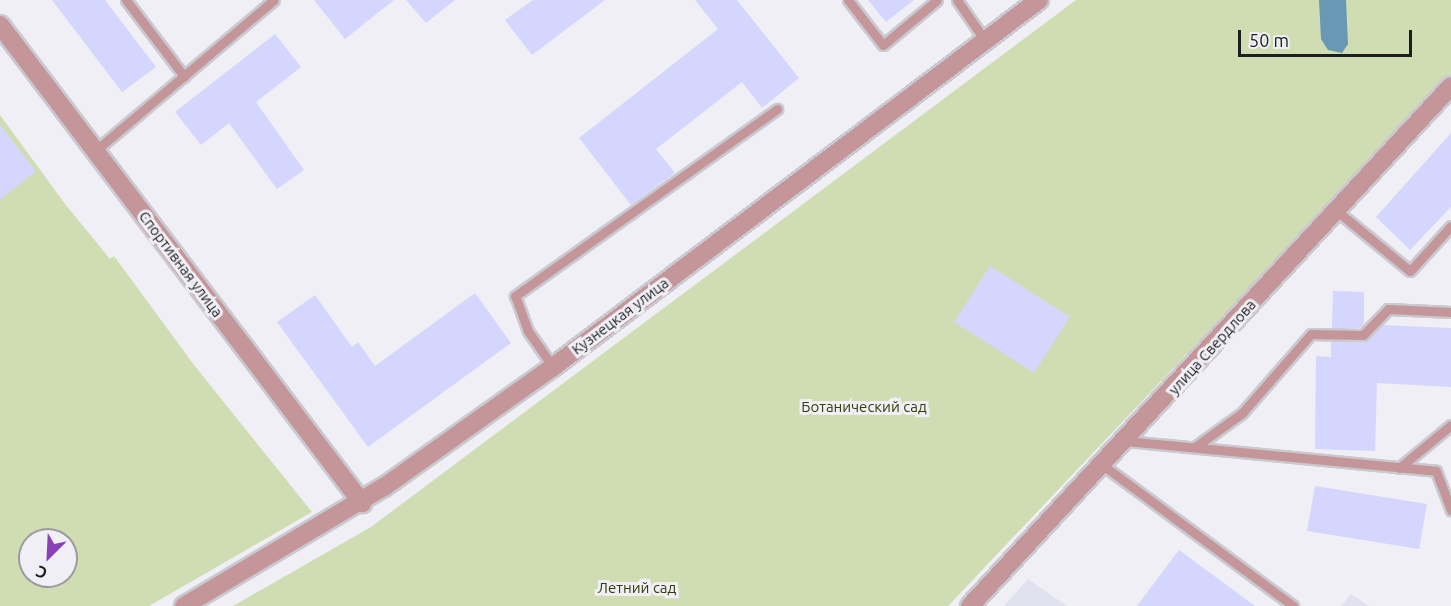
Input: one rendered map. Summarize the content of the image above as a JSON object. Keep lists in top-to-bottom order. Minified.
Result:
{"streets":{"street":["Спортивная улица","Кузнецкая улица","улица Свердлова"]},"crossings":[["Спортивная улица","Кузнецкая улица"]],"parks":["Ботанический сад","Летний сад"],"scale_bar":"50 m","north":"bottom left"}
